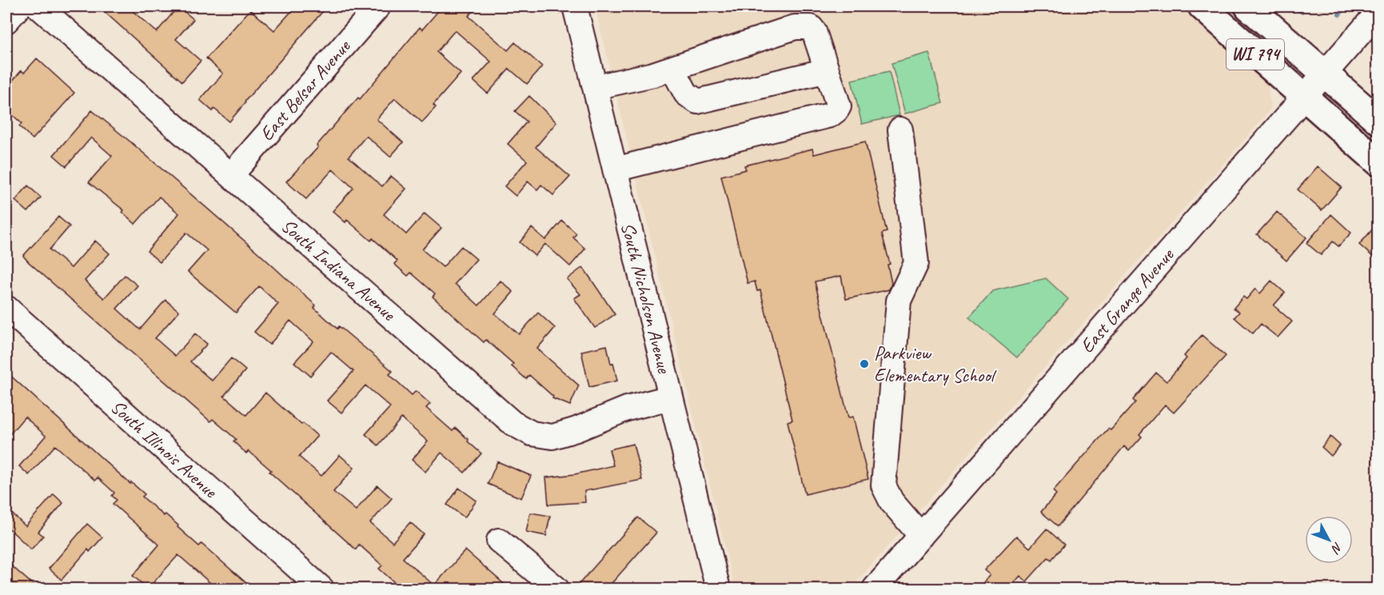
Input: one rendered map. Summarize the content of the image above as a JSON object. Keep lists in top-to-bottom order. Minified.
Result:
{"streets":{"main road":["WI 794"],"street":["East Belsar Avenue","South Indiana Avenue","South Nicholson Avenue","East Grange Avenue","South Illinois Avenue"]},"crossings":[["WI 794","East Grange Avenue"],["East Belsar Avenue","South Indiana Avenue"],["South Indiana Avenue","South Nicholson Avenue"]],"places":["Parkview Elementary School"],"north":"bottom right"}
